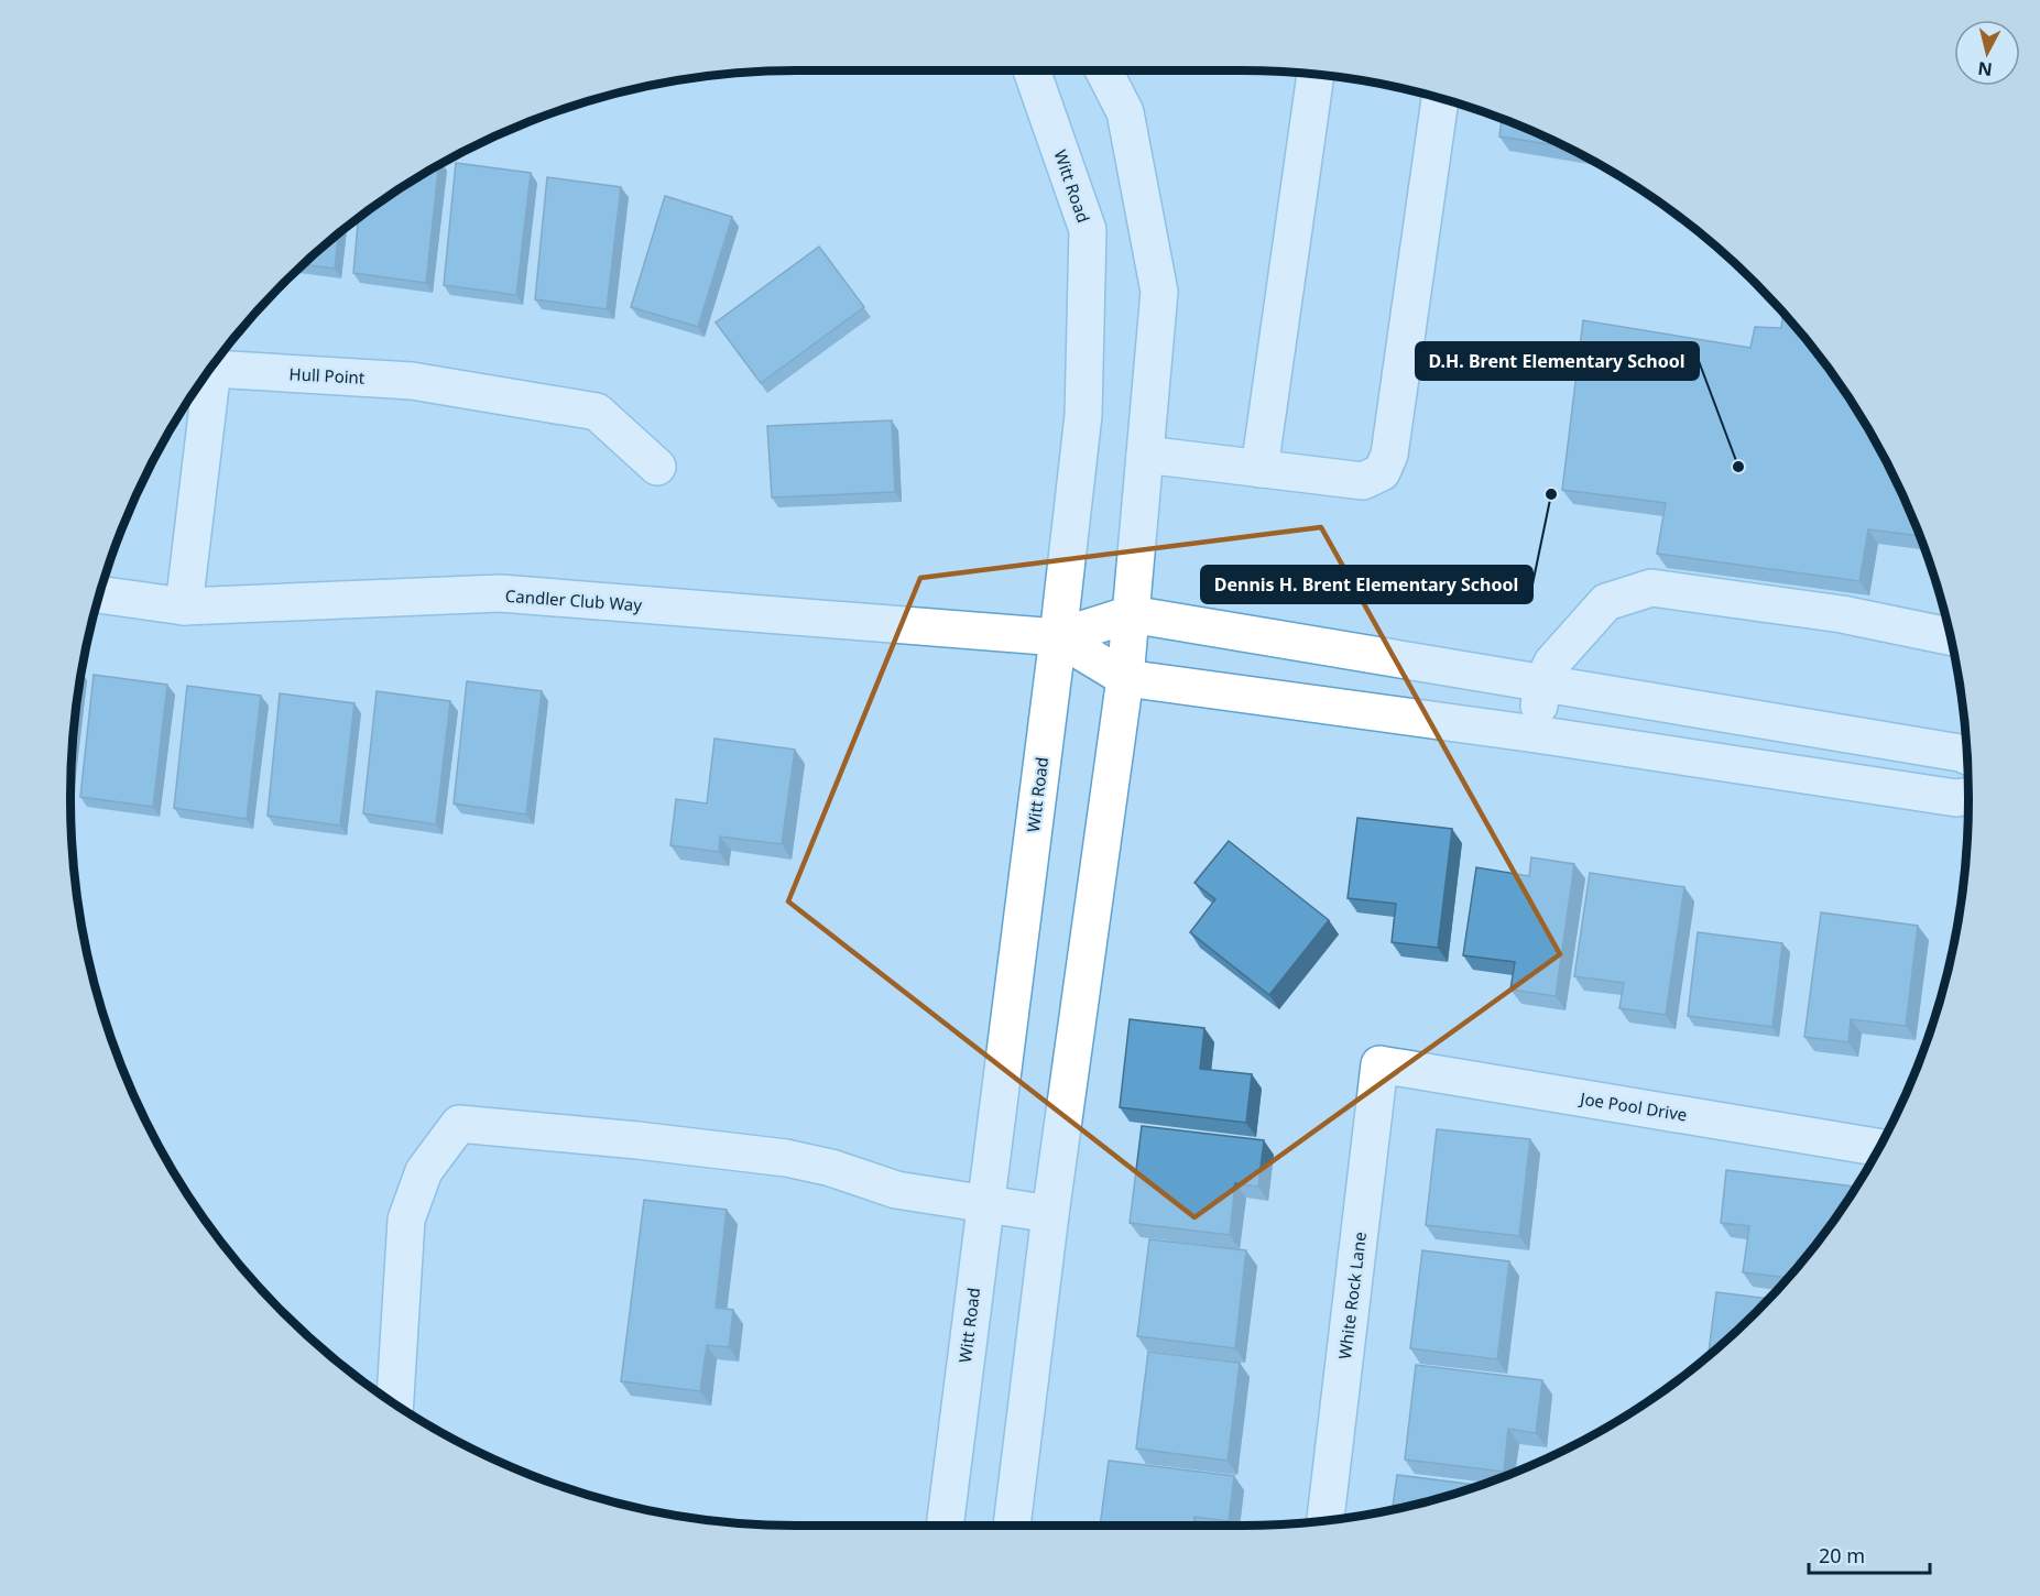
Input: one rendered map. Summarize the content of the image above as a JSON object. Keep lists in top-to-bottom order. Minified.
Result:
{"streets":{"street":["Witt Road","Hull Point","Candler Club Way","Joe Pool Drive","White Rock Lane"]},"crossings":[["Witt Road","Candler Club Way"],["Hull Point","Candler Club Way"],["Joe Pool Drive","White Rock Lane"]],"places":["D.H. Brent Elementary School","Dennis H. Brent Elementary School"],"scale_bar":"20 m","north":"bottom"}
